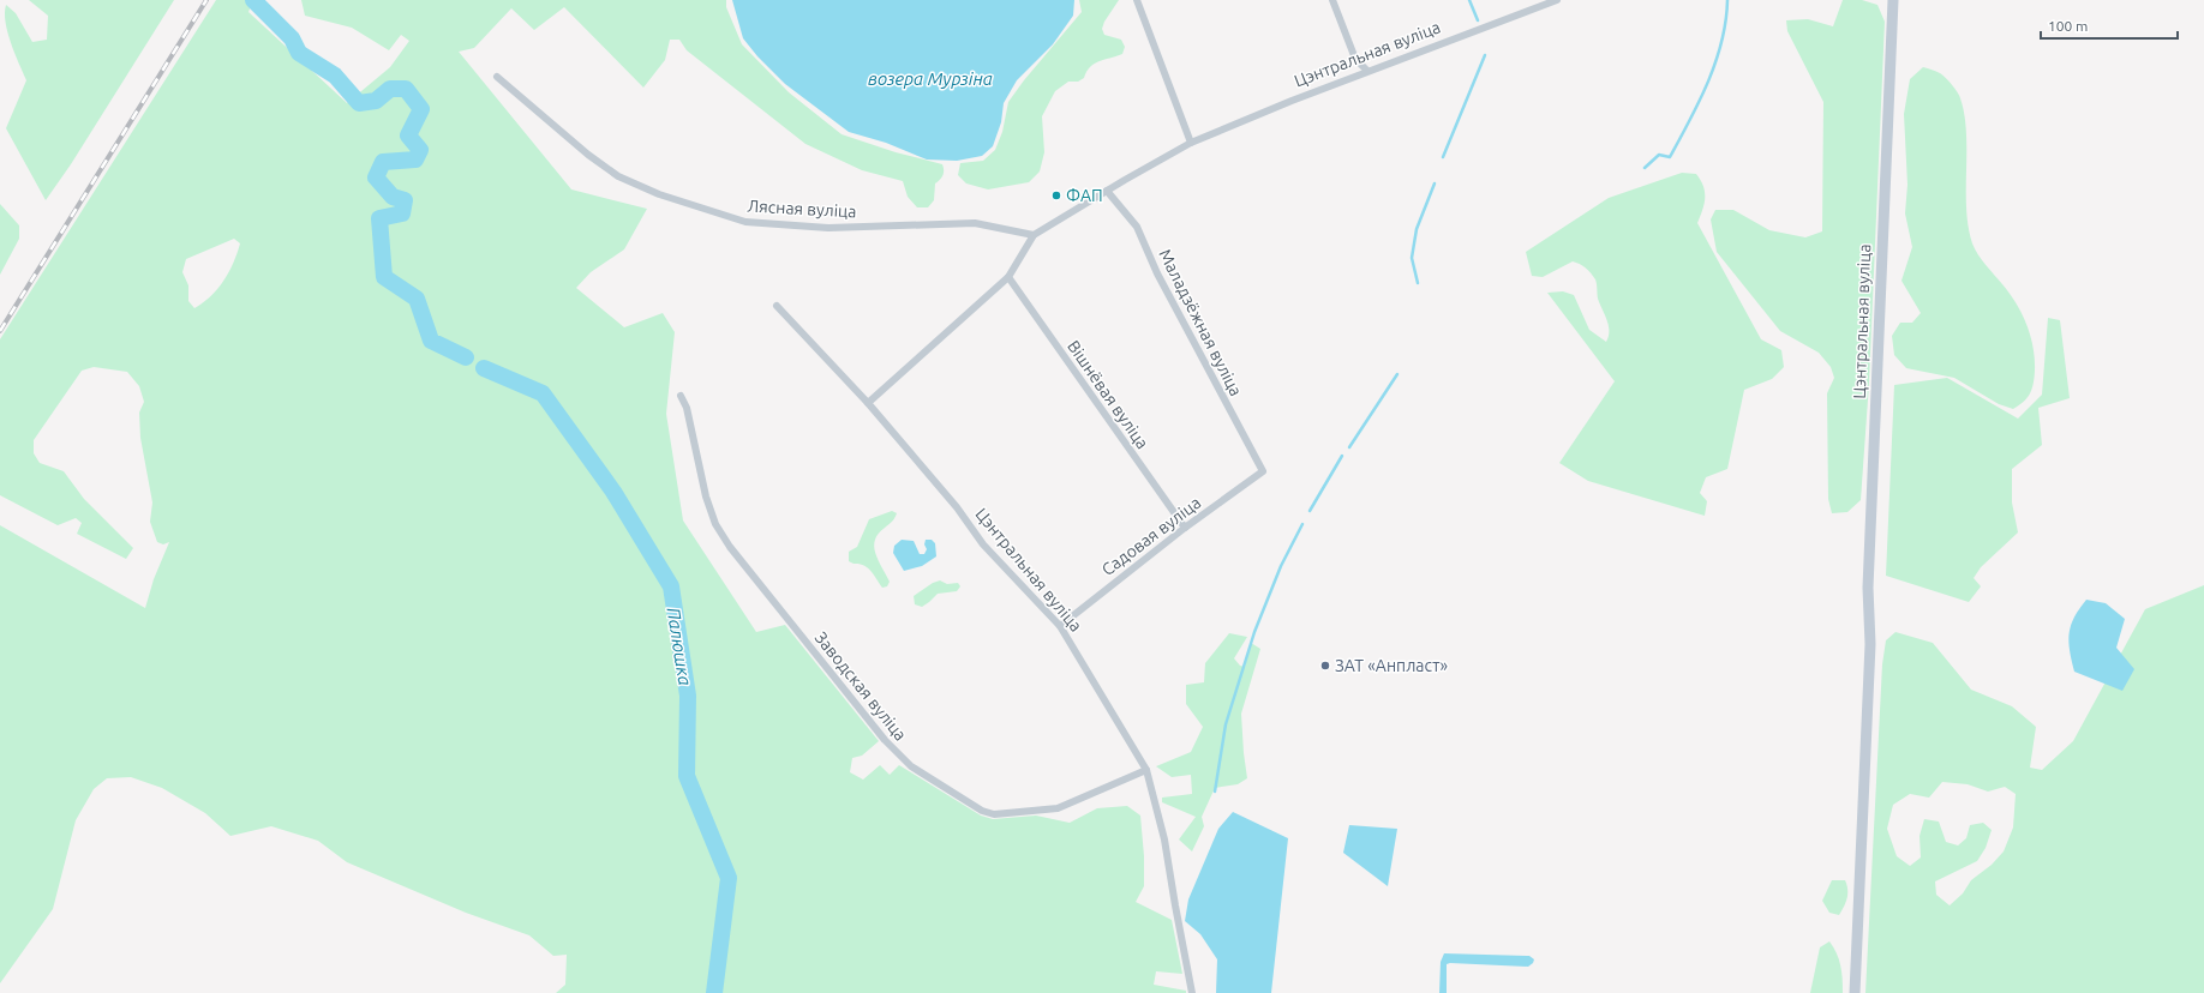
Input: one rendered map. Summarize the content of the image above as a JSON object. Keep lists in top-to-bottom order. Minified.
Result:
{"streets":{"street":["Цэнтральная вуліца","Лясная вуліца","Маладзёжная вуліца","Вішнёвая вуліца","Садовая вуліца","Заводская вуліца"]},"crossings":[["Цэнтральная вуліца","Лясная вуліца"],["Цэнтральная вуліца","Маладзёжная вуліца"],["Цэнтральная вуліца","Вішнёвая вуліца"],["Цэнтральная вуліца","Садовая вуліца"],["Цэнтральная вуліца","Заводская вуліца"],["Маладзёжная вуліца","Садовая вуліца"],["Вішнёвая вуліца","Садовая вуліца"]],"water":["возера Мурзіна","Палюшка"],"places":["ФАП","ЗАТ «Анпласт»"],"scale_bar":"100 m"}
